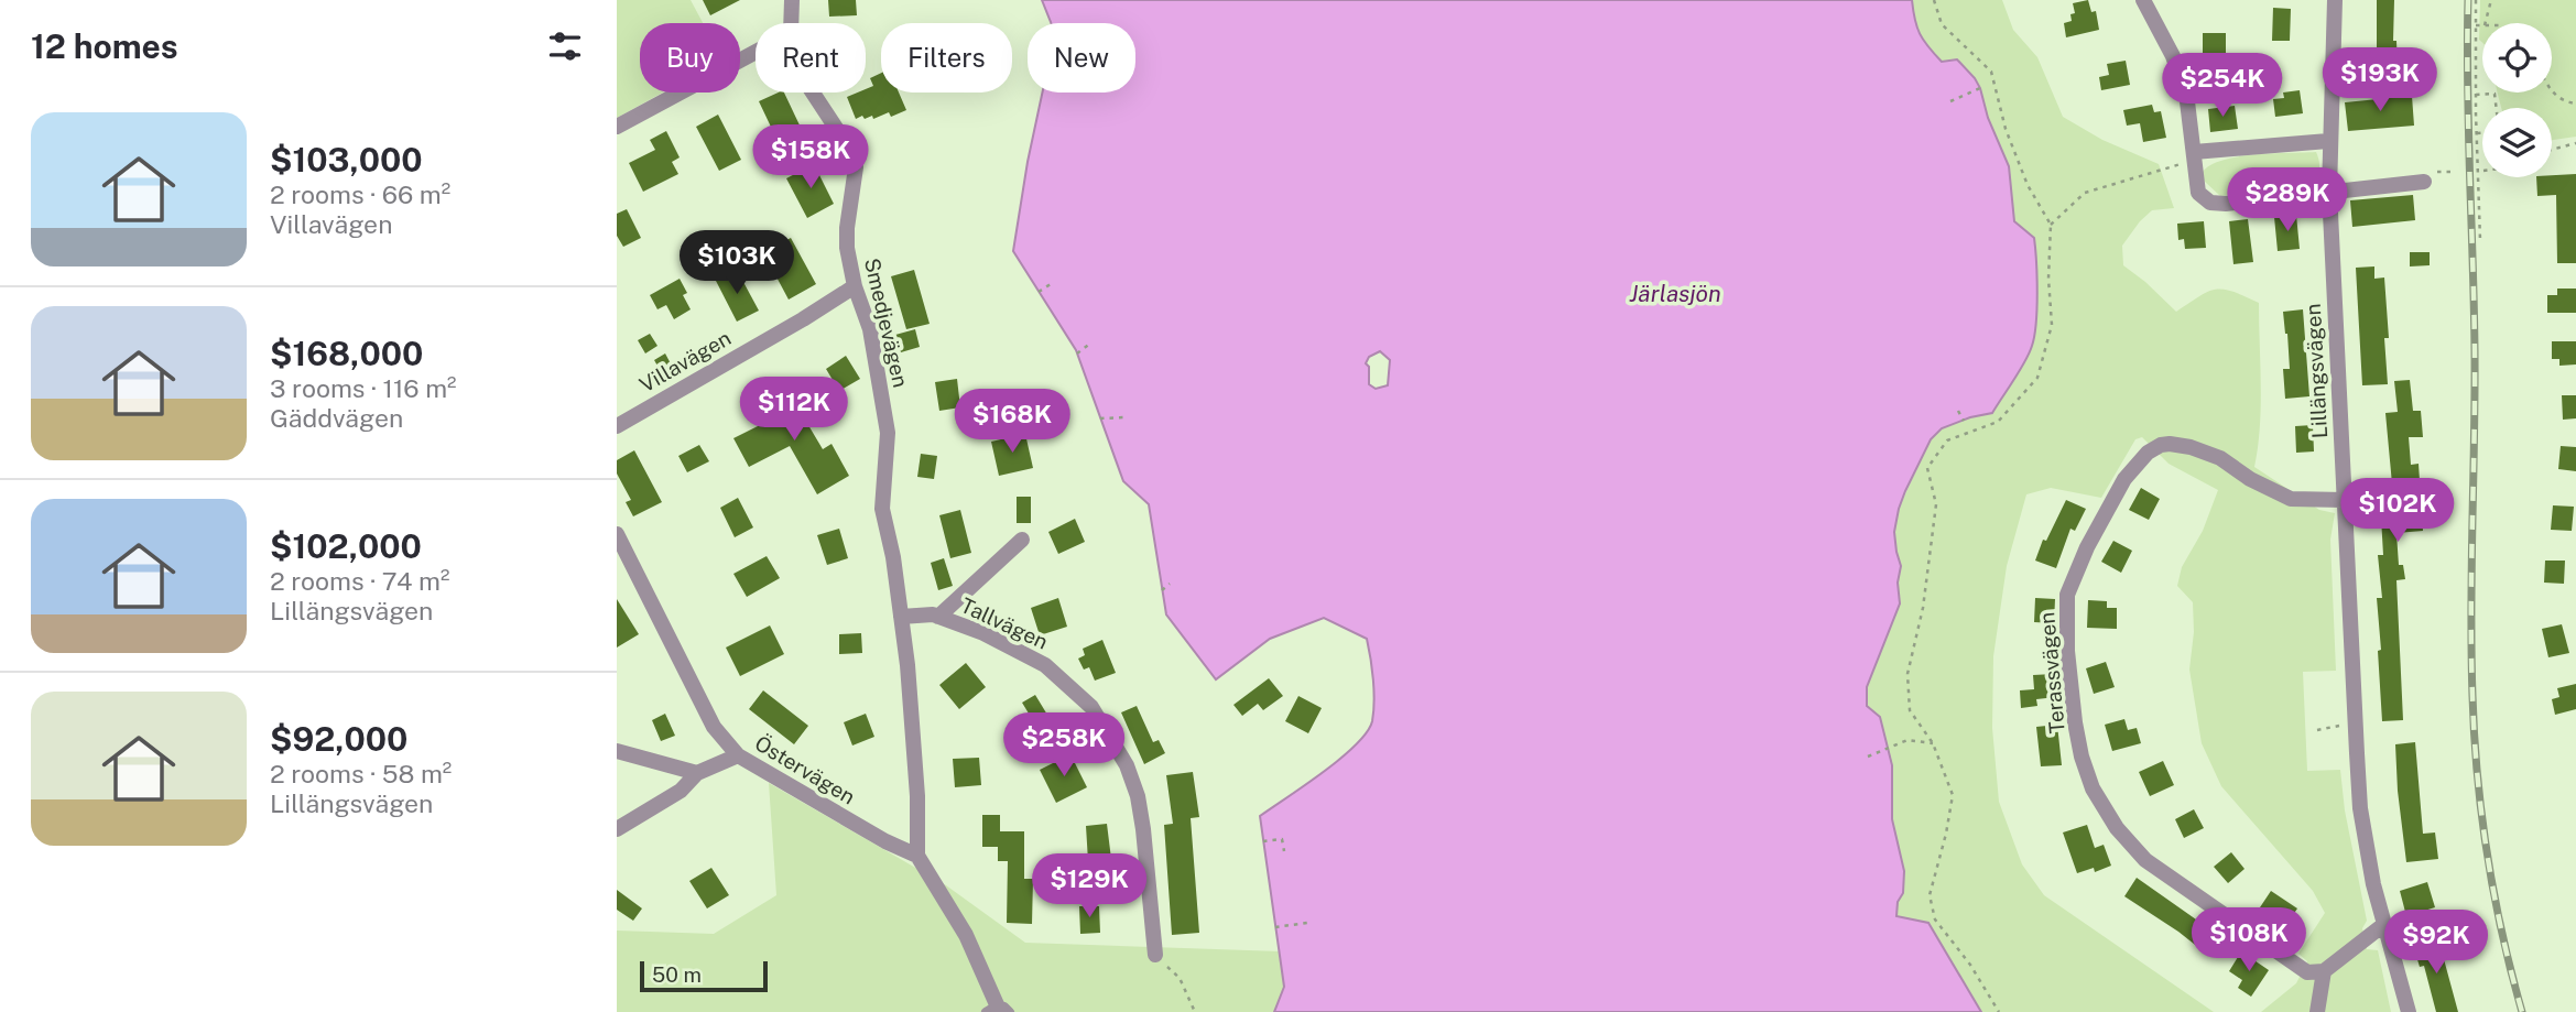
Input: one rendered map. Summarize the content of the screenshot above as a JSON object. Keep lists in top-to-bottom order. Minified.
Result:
{"streets":{"street":["Smedjevägen","Villavägen","Lillängsvägen","Tallvägen","Terassvägen","Östervägen"]},"crossings":[["Smedjevägen","Villavägen"],["Smedjevägen","Tallvägen"],["Smedjevägen","Östervägen"],["Lillängsvägen","Terassvägen"]],"water":["Järlasjön"],"scale_bar":"50 m","page":{"heading":"12 homes","chip":["Buy","Rent","Filters","New"],"price":["$193K","$254K","$158K","$289K","$103K","$112K","$168K","$102K","$258K","$129K","$108K","$92K"],"list":[{"name":"$103,000","note":"2 rooms · 66 m² · Villavägen"},{"name":"$168,000","note":"3 rooms · 116 m² · Gäddvägen"},{"name":"$102,000","note":"2 rooms · 74 m² · Lillängsvägen"},{"name":"$92,000","note":"2 rooms · 58 m² · Lillängsvägen"}],"scale":"50 m"}}
